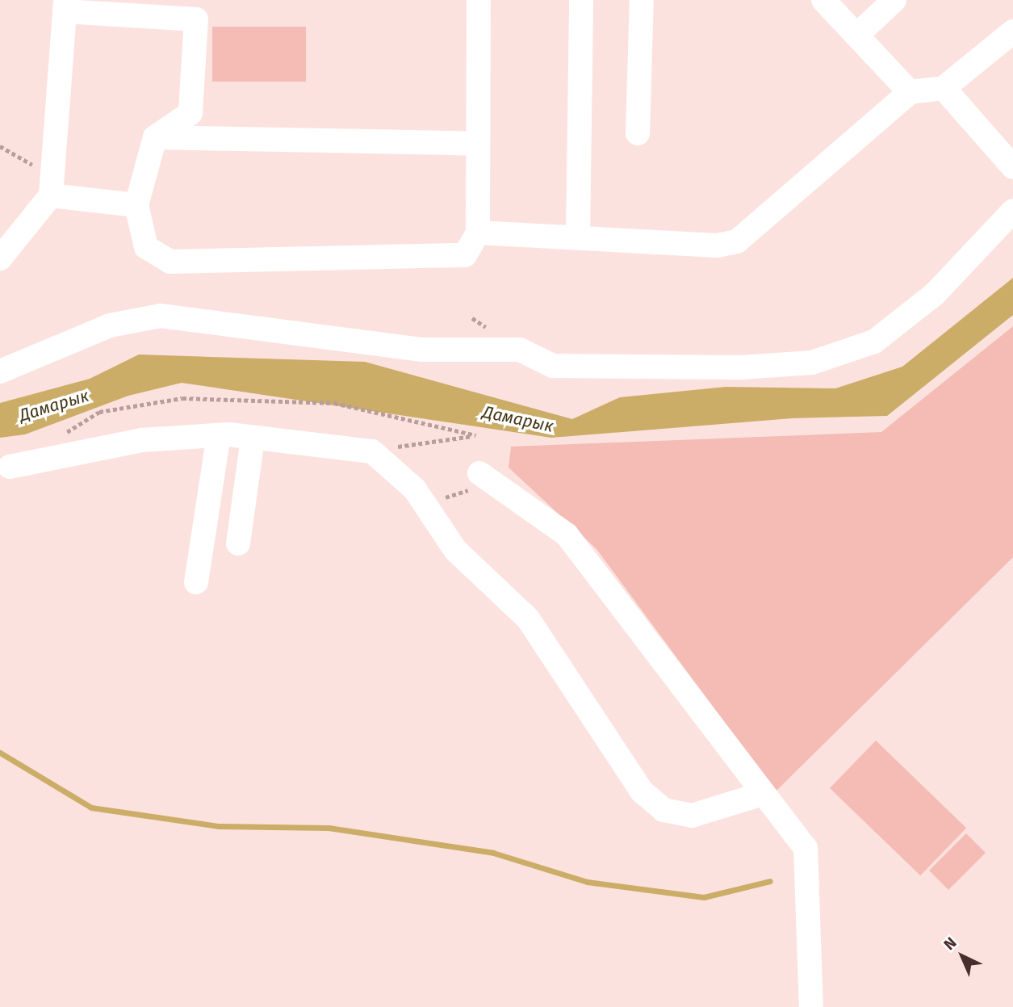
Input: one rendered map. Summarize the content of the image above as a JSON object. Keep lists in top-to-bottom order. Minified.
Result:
{"water":["Дамарык"],"north":"top left"}
